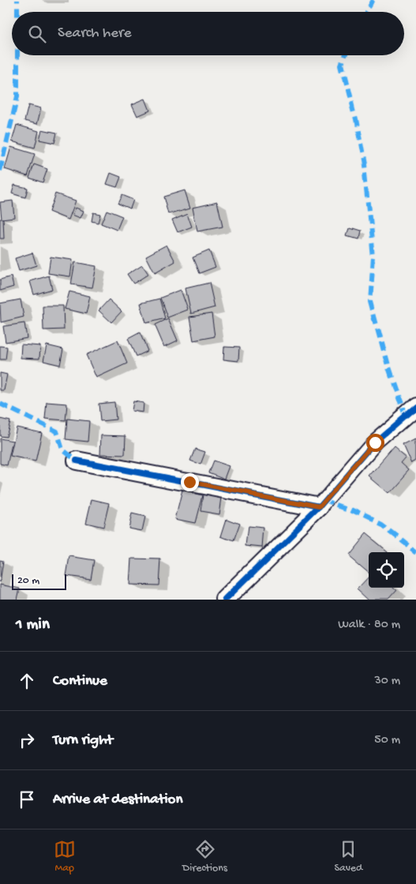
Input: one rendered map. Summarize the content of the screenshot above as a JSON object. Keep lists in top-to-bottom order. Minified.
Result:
{"scale_bar":"20 m","page":{"search":"Search here","scale":"20 m","heading":["1 min","Walk · 80 m"],"list":[["Continue","30 m"],["Turn right","50 m"],"Arrive at destination"],"nav":["Map","Directions","Saved"]}}
